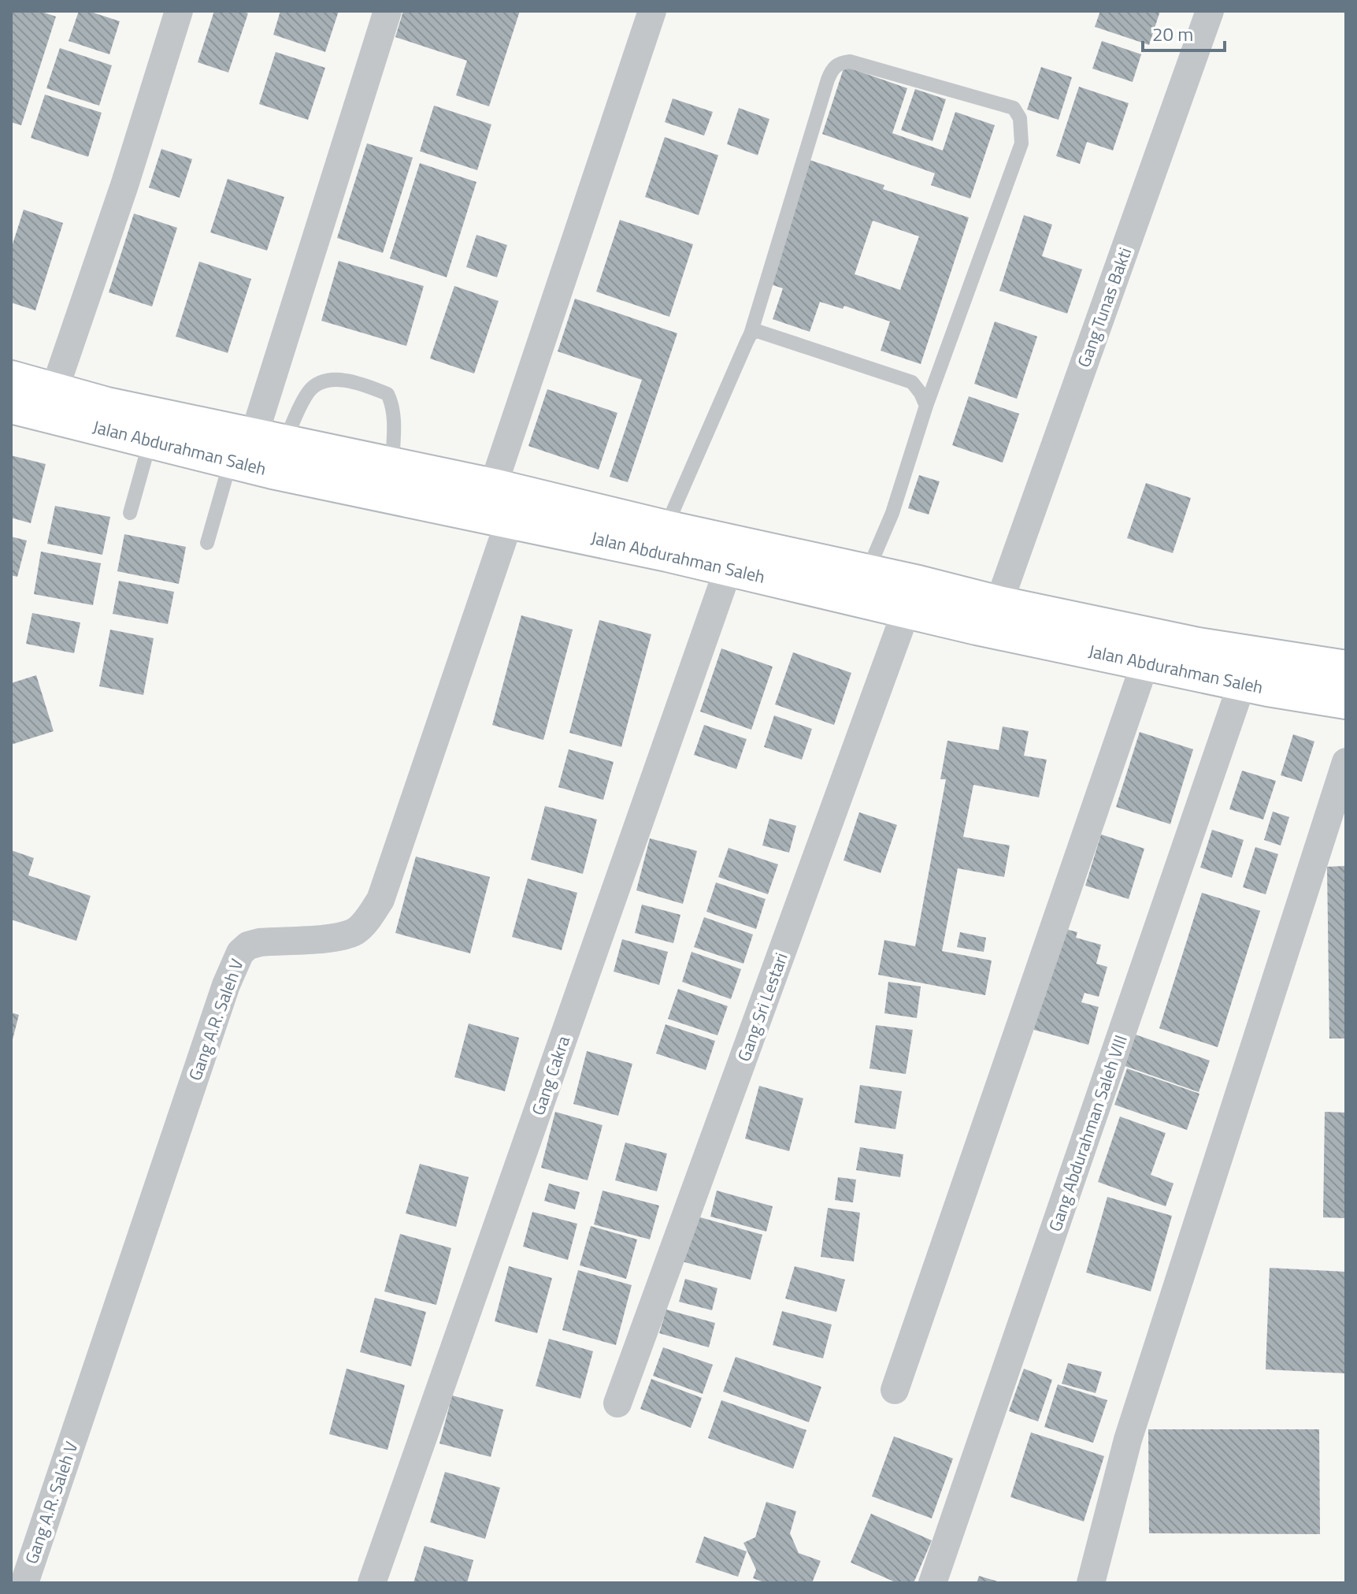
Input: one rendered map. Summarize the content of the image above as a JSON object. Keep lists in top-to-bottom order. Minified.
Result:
{"streets":{"street":["Gang Tunas Bakti","Jalan Abdurahman Saleh","Gang Sri Lestari","Gang A.R. Saleh V","Gang Cakra","Gang Abdurahman Saleh VIII"]},"crossings":[["Gang Tunas Bakti","Jalan Abdurahman Saleh"],["Jalan Abdurahman Saleh","Gang Sri Lestari"],["Jalan Abdurahman Saleh","Gang A.R. Saleh V"],["Jalan Abdurahman Saleh","Gang Cakra"],["Jalan Abdurahman Saleh","Gang Abdurahman Saleh VIII"]],"scale_bar":"20 m"}
